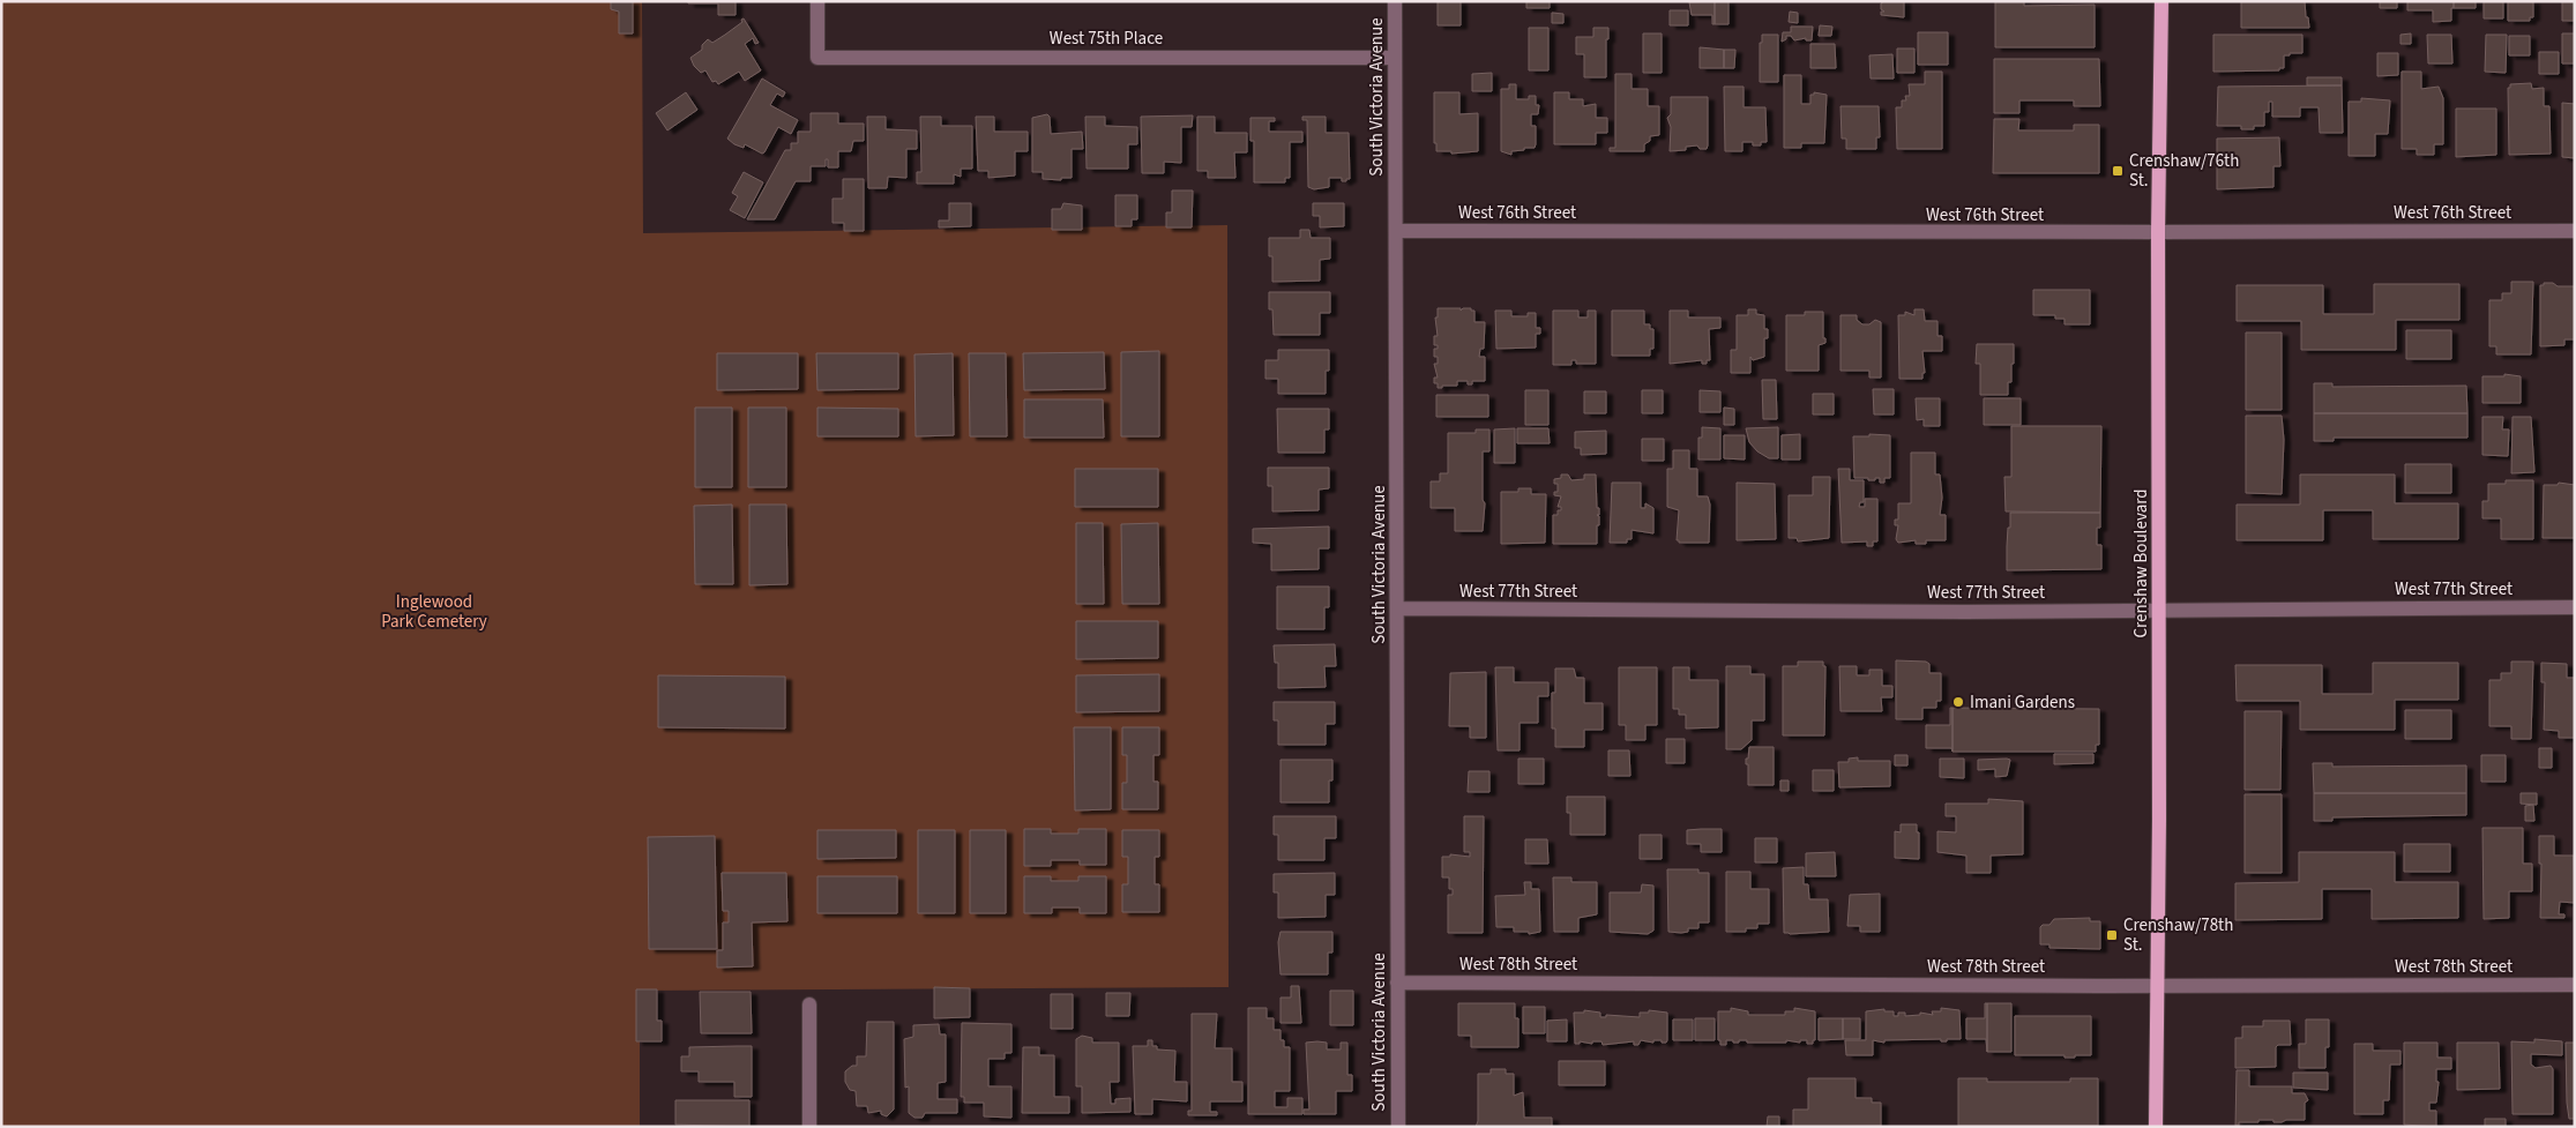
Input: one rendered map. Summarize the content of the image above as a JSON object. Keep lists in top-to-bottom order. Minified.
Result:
{"streets":{"main road":["Crenshaw Boulevard"],"street":["West 75th Place","South Victoria Avenue","West 76th Street","West 77th Street","West 78th Street"]},"crossings":[["West 75th Place","South Victoria Avenue"],["South Victoria Avenue","West 76th Street"],["South Victoria Avenue","West 77th Street"],["South Victoria Avenue","West 78th Street"],["West 76th Street","Crenshaw Boulevard"],["Crenshaw Boulevard","West 77th Street"],["Crenshaw Boulevard","West 78th Street"]],"parks":["Inglewood Park Cemetery"],"places":{"transit":["Crenshaw/76th St.","Crenshaw/78th St."],"other":["Imani Gardens"]}}
